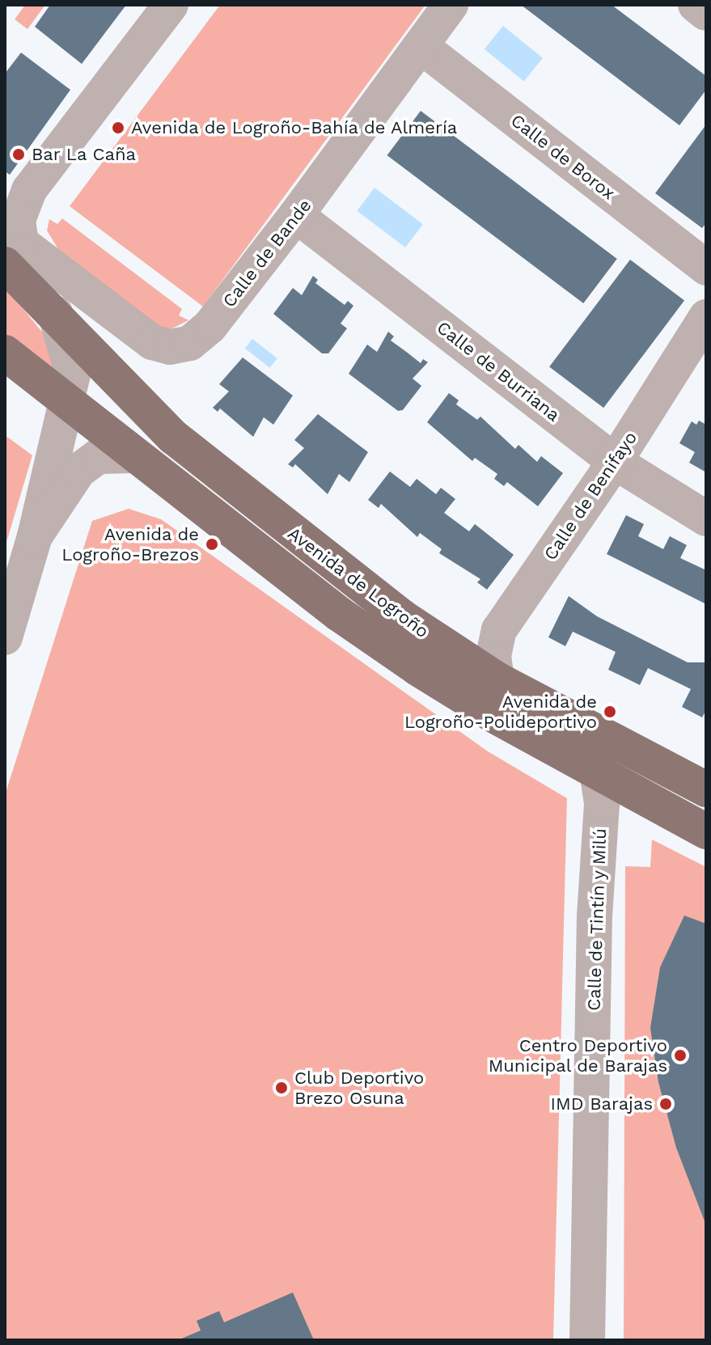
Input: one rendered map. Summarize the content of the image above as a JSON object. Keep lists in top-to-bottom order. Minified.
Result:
{"streets":{"main road":["Avenida de Logroño"],"street":["Calle de Borox","Calle de Bande","Calle de Burriana","Calle de Benifayo","Calle de Tintín y Milú"]},"crossings":[["Calle de Borox","Calle de Bande"],["Calle de Bande","Calle de Burriana"],["Calle de Bande","Avenida de Logroño"],["Calle de Burriana","Calle de Benifayo"],["Calle de Benifayo","Avenida de Logroño"],["Avenida de Logroño","Calle de Tintín y Milú"]],"places":["Avenida de Logroño-Bahía de Almería","Bar La Caña","Avenida de Logroño-Brezos","Avenida de Logroño-Polideportivo","Centro Deportivo Municipal de Barajas","Club Deportivo Brezo Osuna","IMD Barajas"]}
